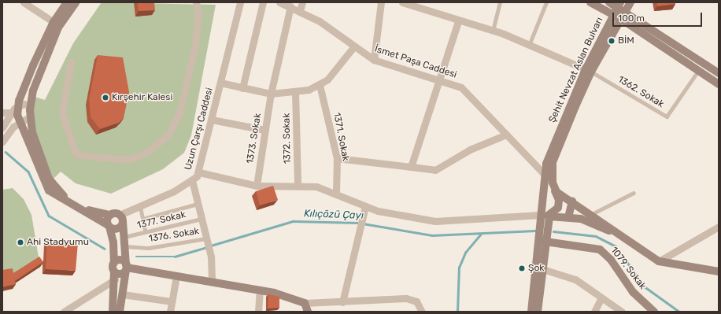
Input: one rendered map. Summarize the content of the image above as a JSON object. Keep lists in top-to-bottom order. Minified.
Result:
{"streets":{"main road":["Şehit Nevzat Aslan Bulvarı","1079. Sokak"],"street":["İsmet Paşa Caddesi","Uzun Çarşı Caddesi","1371. Sokak","1373. Sokak","1372. Sokak"],"lane":["1362. Sokak","1377. Sokak","1376. Sokak"]},"crossings":[["İsmet Paşa Caddesi","Şehit Nevzat Aslan Bulvarı"],["İsmet Paşa Caddesi","1373. Sokak"],["Şehit Nevzat Aslan Bulvarı","1362. Sokak"],["Şehit Nevzat Aslan Bulvarı","1079. Sokak"]],"water":["Kılıçözü Çayı"],"places":["BİM","Kırşehir Kalesi","Ahi Stadyumu","Şok"],"scale_bar":"100 m"}
